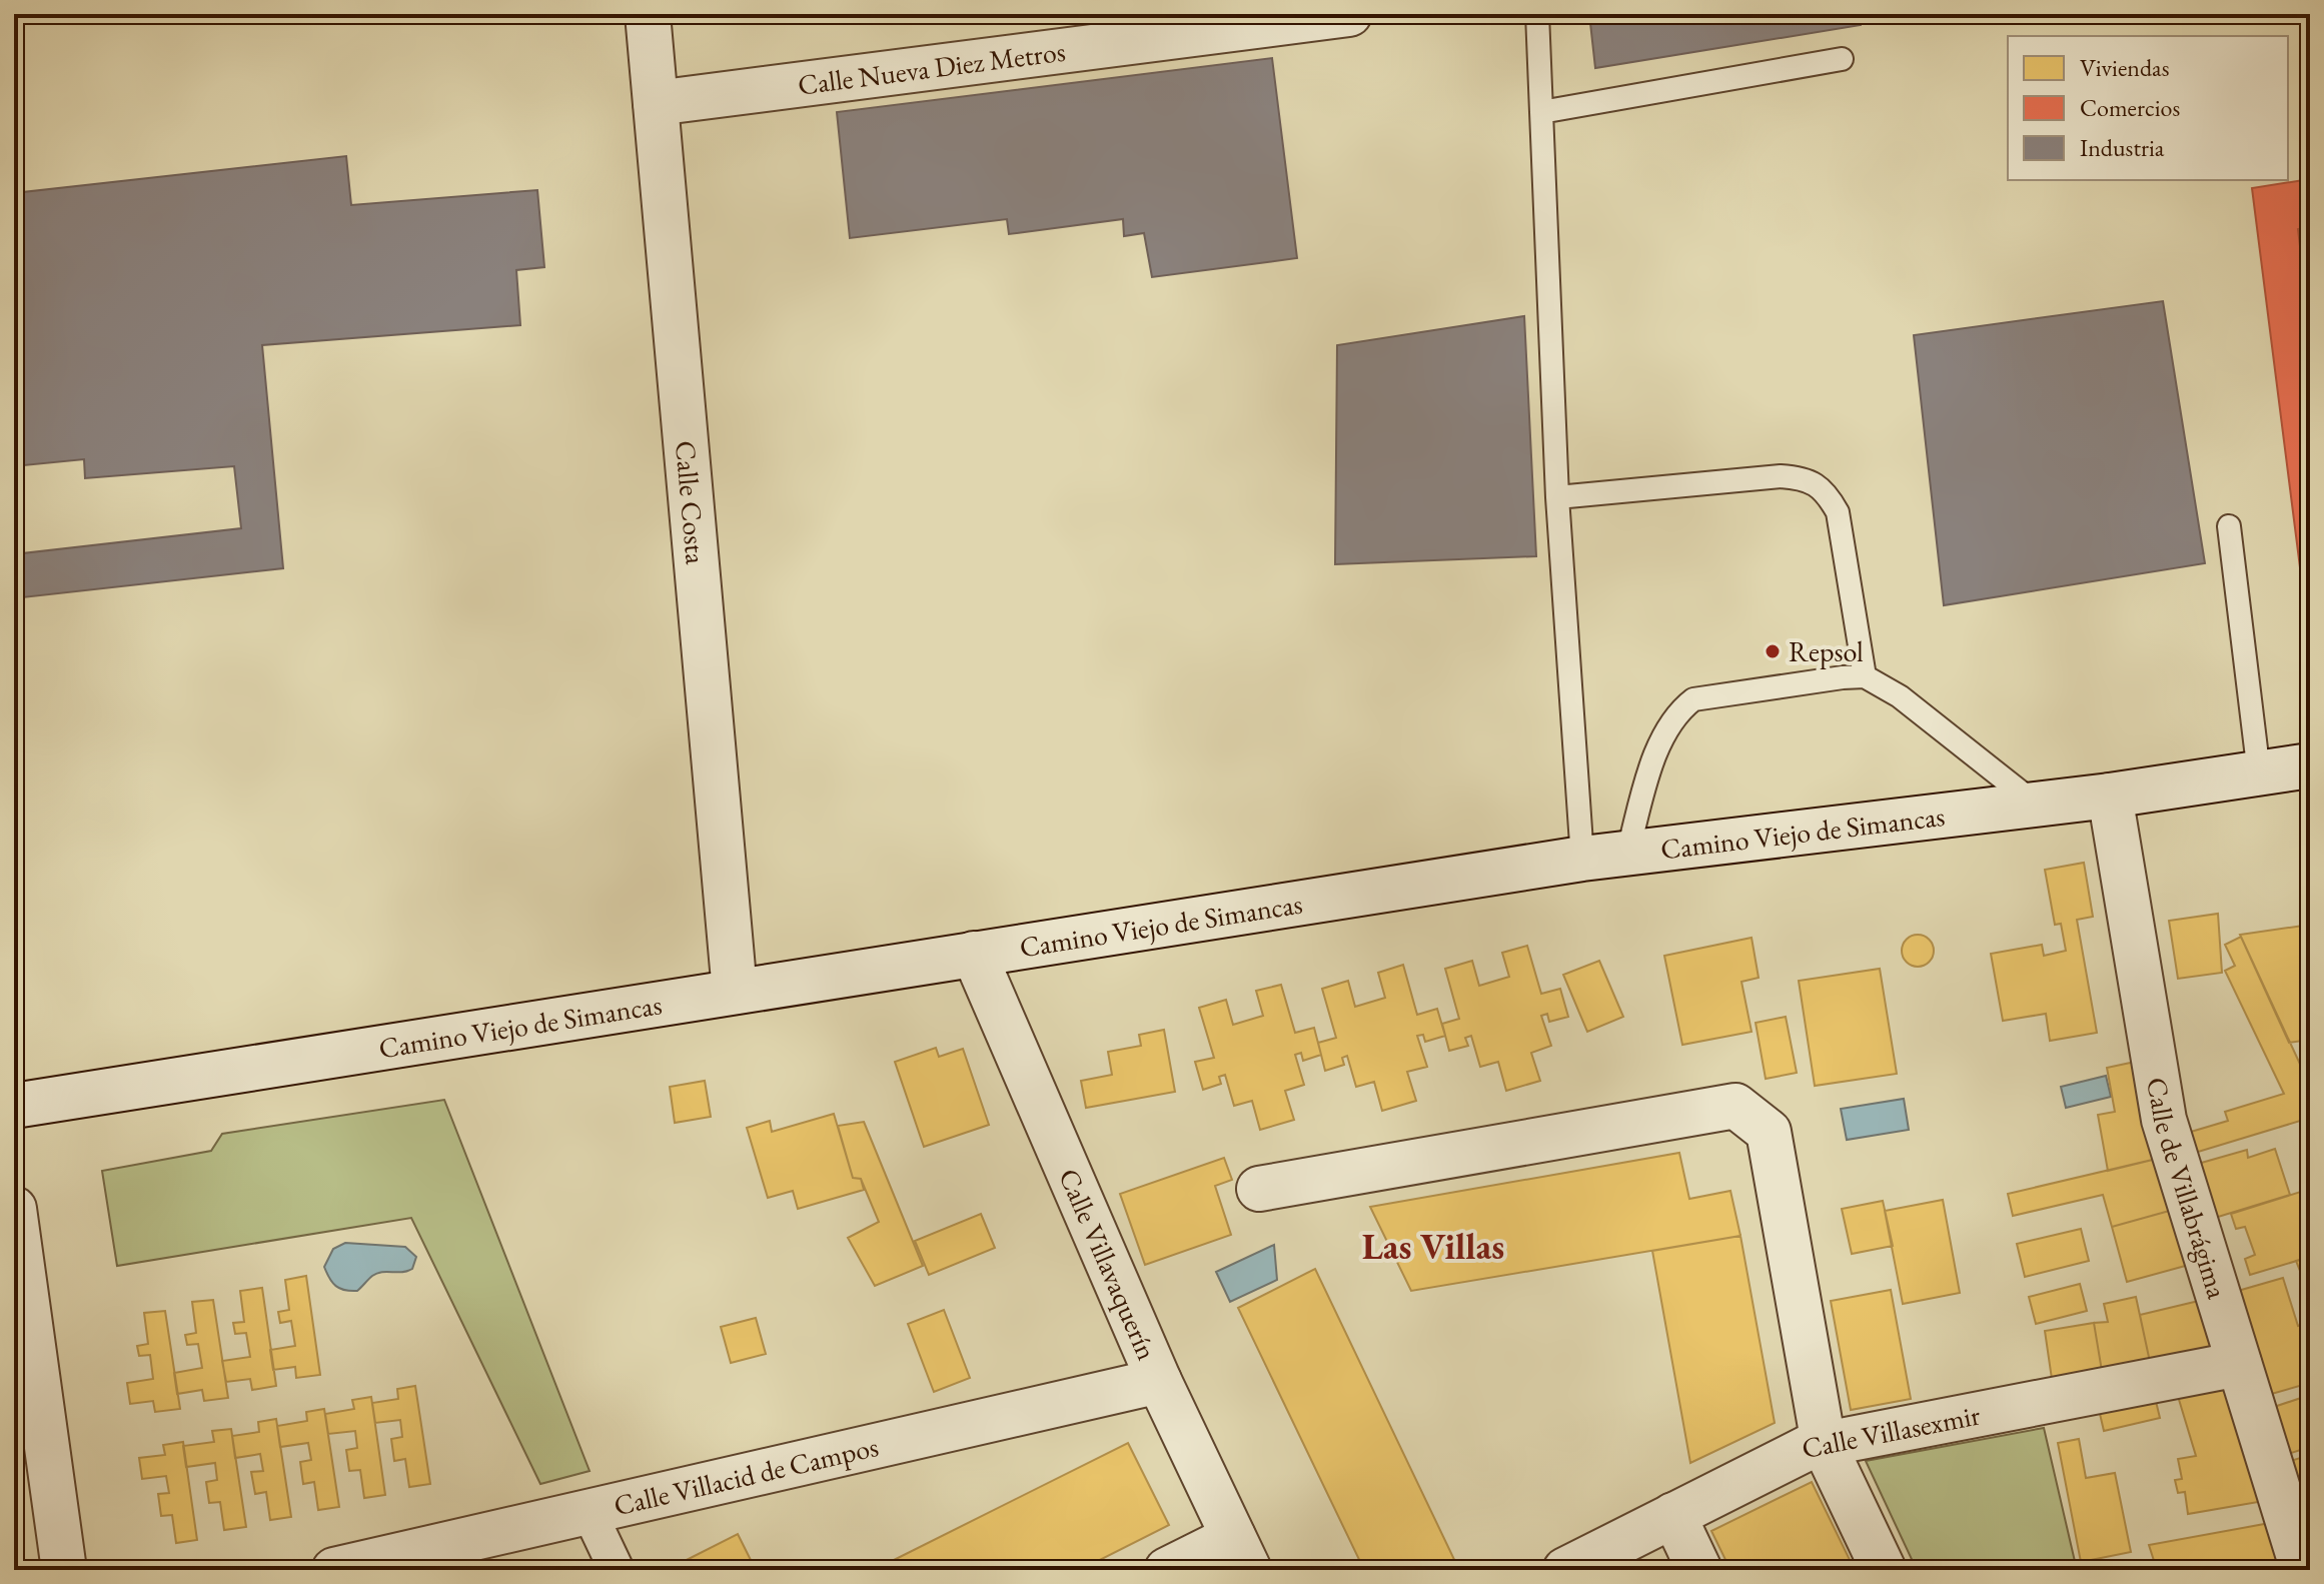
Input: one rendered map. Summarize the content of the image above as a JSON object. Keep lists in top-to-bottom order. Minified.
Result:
{"streets":{"street":["Calle Nueva Diez Metros","Calle Costa","Camino Viejo de Simancas","Calle de Villabrágima","Calle Villavaquerín","Calle Villasexmir","Calle Villacid de Campos"]},"crossings":[["Calle Nueva Diez Metros","Calle Costa"],["Calle Costa","Camino Viejo de Simancas"],["Camino Viejo de Simancas","Calle de Villabrágima"],["Camino Viejo de Simancas","Calle Villavaquerín"],["Calle de Villabrágima","Calle Villasexmir"],["Calle Villavaquerín","Calle Villacid de Campos"]],"districts":["Las Villas"],"places":["Repsol"],"legend":["Viviendas","Comercios","Industria"]}
